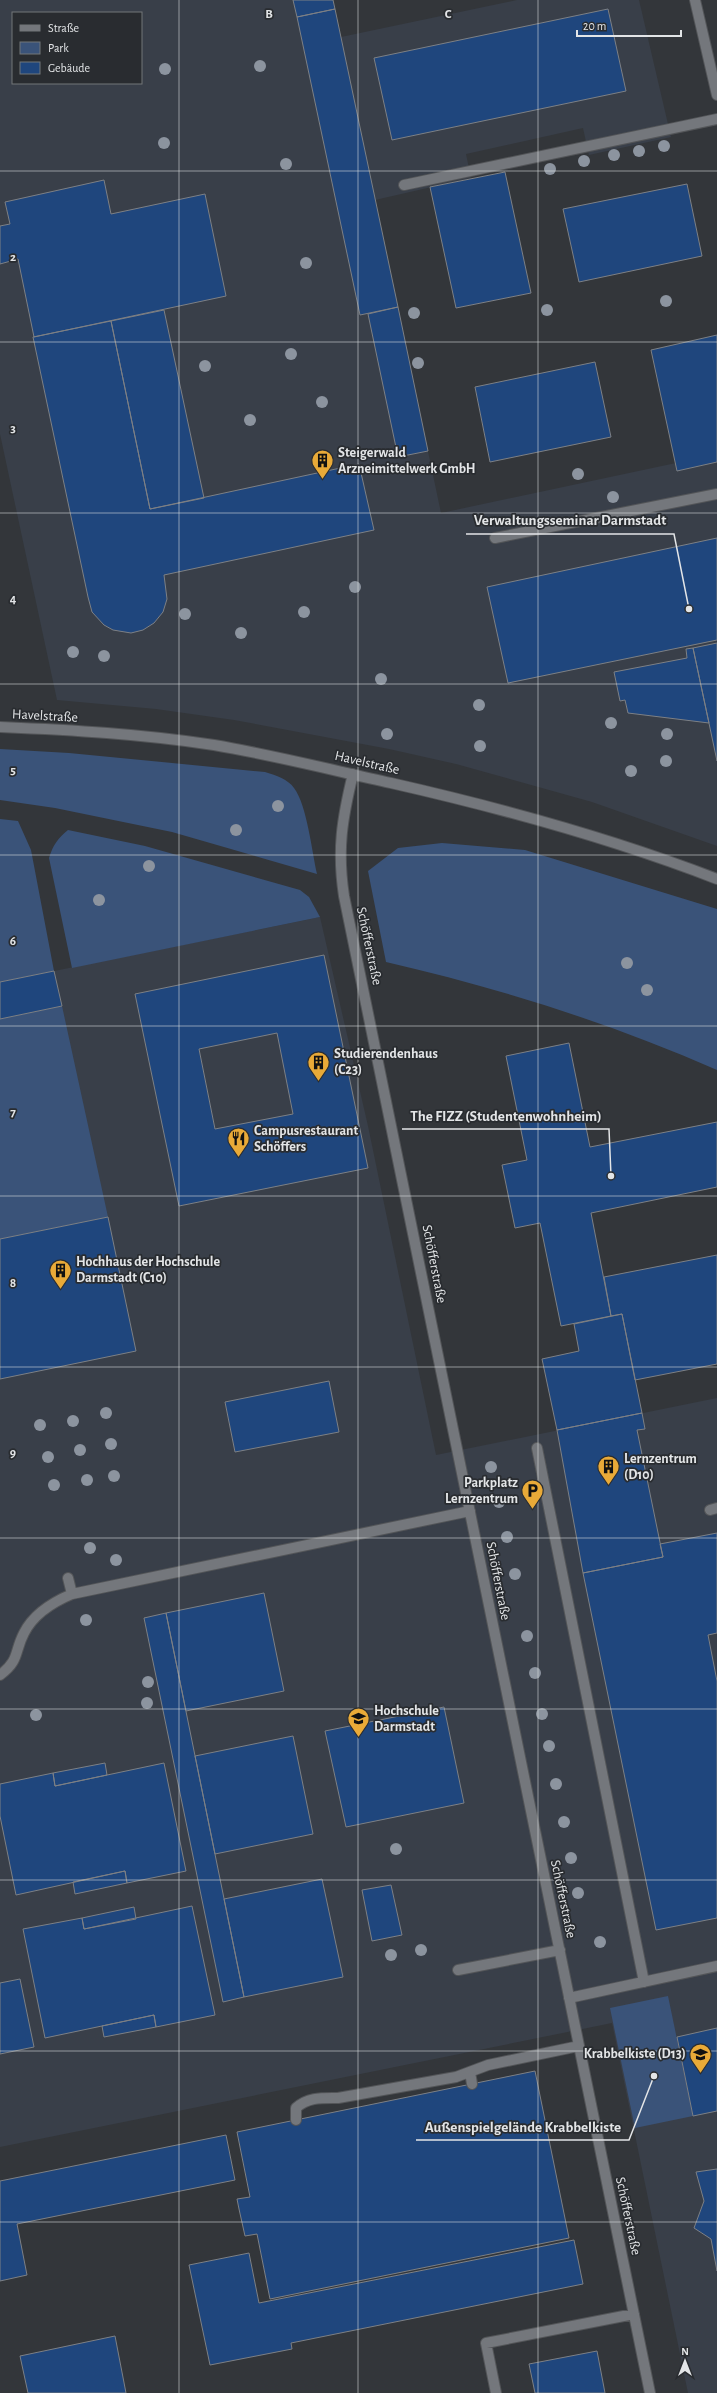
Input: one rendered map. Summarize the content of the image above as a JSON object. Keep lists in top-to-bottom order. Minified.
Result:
{"streets":{"street":["Havelstraße","Schöfferstraße"]},"crossings":[["Havelstraße","Schöfferstraße"]],"places":{"building":["Steigerwald Arzneimittelwerk GmbH","Studierendenhaus (C23)","Hochhaus der Hochschule Darmstadt (C10)","Lernzentrum (D10)"],"other":["Verwaltungsseminar Darmstadt","The FIZZ (Studentenwohnheim)","Außenspielgelände Krabbelkiste"],"restaurant":["Campusrestaurant Schöffers"],"parking":["Parkplatz Lernzentrum"],"school or university":["Hochschule Darmstadt","Krabbelkiste (D13)"]},"legend":["Straße","Park","Gebäude"],"scale_bar":"20 m","north":"top","grid":{"columns":["B","C"],"rows":["2","3","4","5","6","7","8","9"]}}
